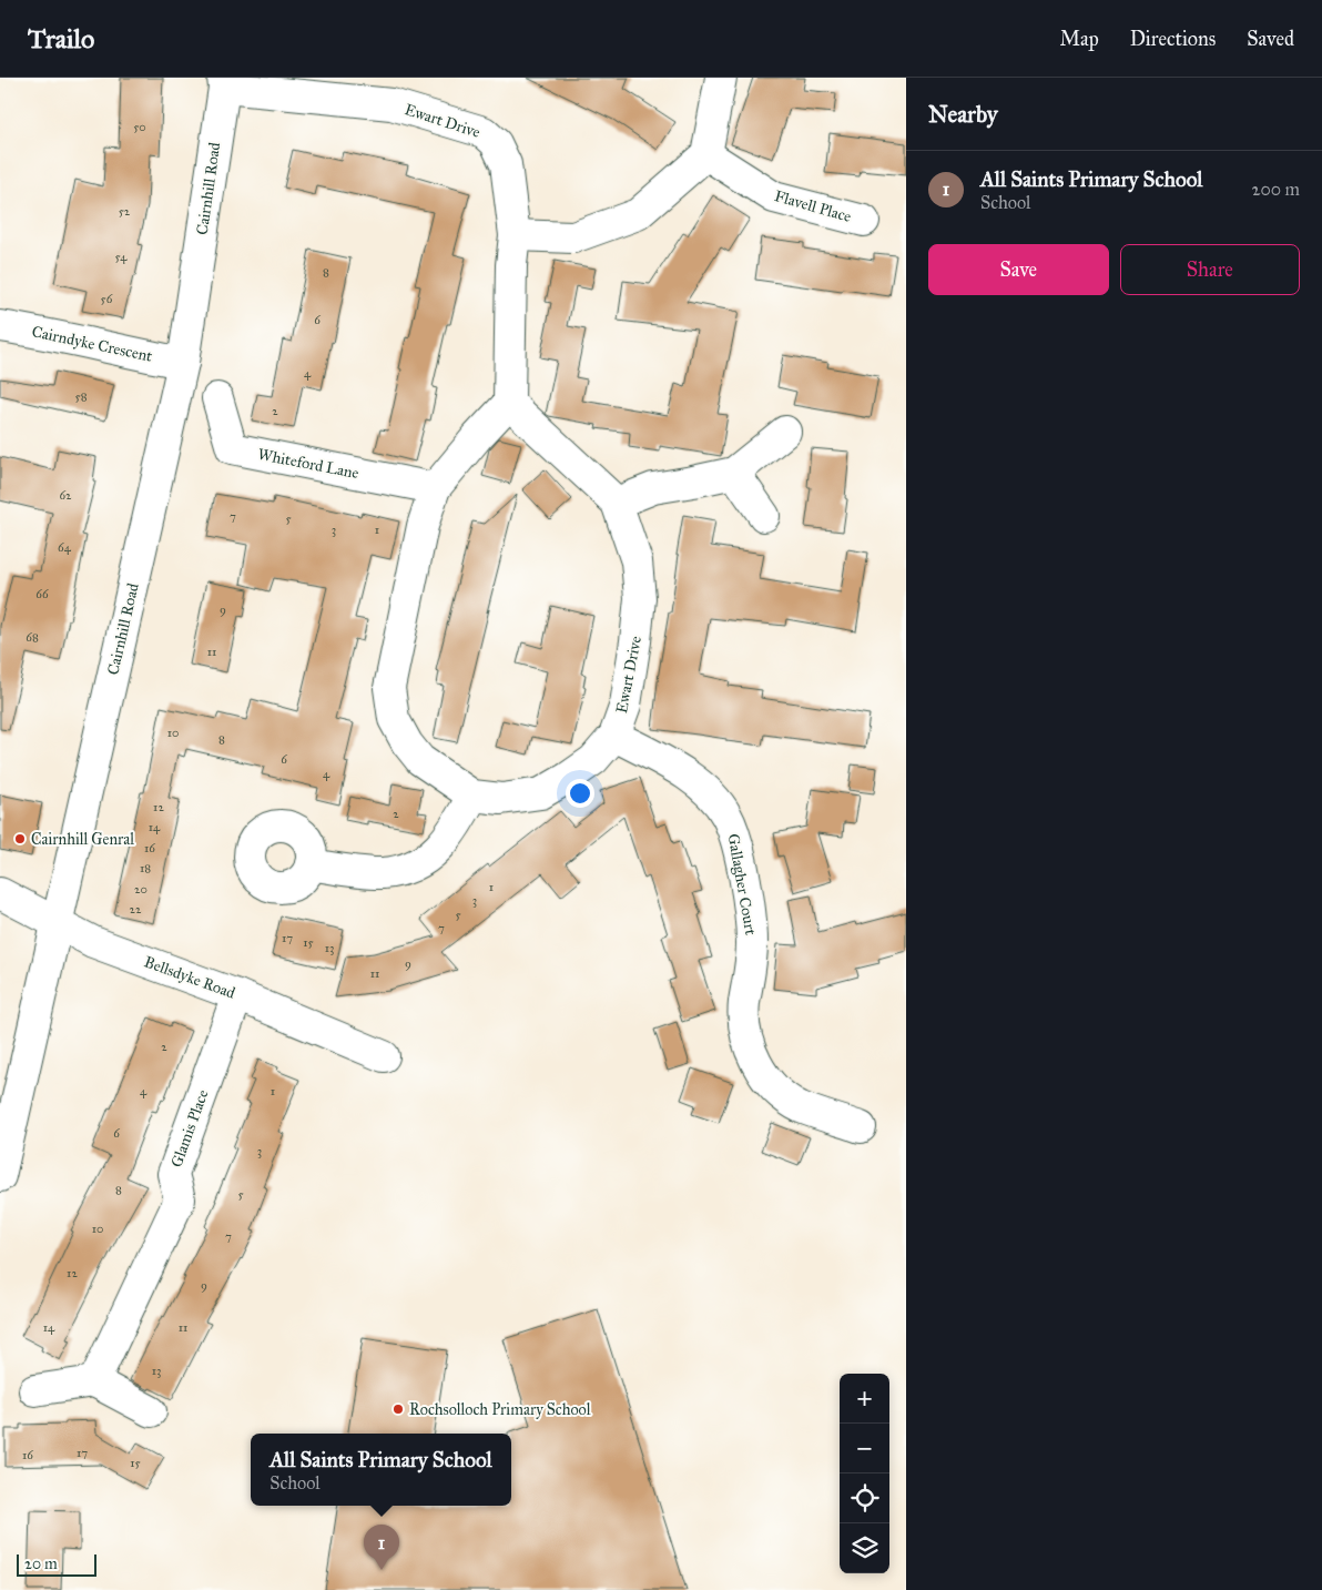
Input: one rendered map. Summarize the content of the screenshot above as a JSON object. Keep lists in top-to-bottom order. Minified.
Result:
{"streets":{"street":["Ewart Drive","Cairnhill Road","Flavell Place","Cairndyke Crescent","Whiteford Lane","Gallagher Court","Bellsdyke Road","Glamis Place"]},"crossings":[["Ewart Drive","Cairnhill Road"],["Ewart Drive","Whiteford Lane"],["Ewart Drive","Gallagher Court"],["Cairnhill Road","Cairndyke Crescent"],["Cairnhill Road","Bellsdyke Road"],["Bellsdyke Road","Glamis Place"]],"places":["Cairnhill Genral","Rochsolloch Primary School"],"house_numbers":["50","52","54","8","56","6","4","58","2","62","7","5","3","1","64","66","9","68","11","10","8","6","4","12","2","14","16","18","1","20","3","22","5","7","17","15","13","9","11","2","4","1","6","3","8","5","10","7","12","9","14","11","13","17","16","15"],"scale_bar":"20 m","page":{"header":"Trailo","nav":["Map","Directions","Saved"],"heading":"Nearby","list":[{"mark":"1","name":"All Saints Primary School","note":"School","value":"200 m"}],"buttons":["Save","Share"],"map_buttons":["+","−"],"popup":["All Saints Primary School","School"],"pins":"1","scale":"20 m"}}
